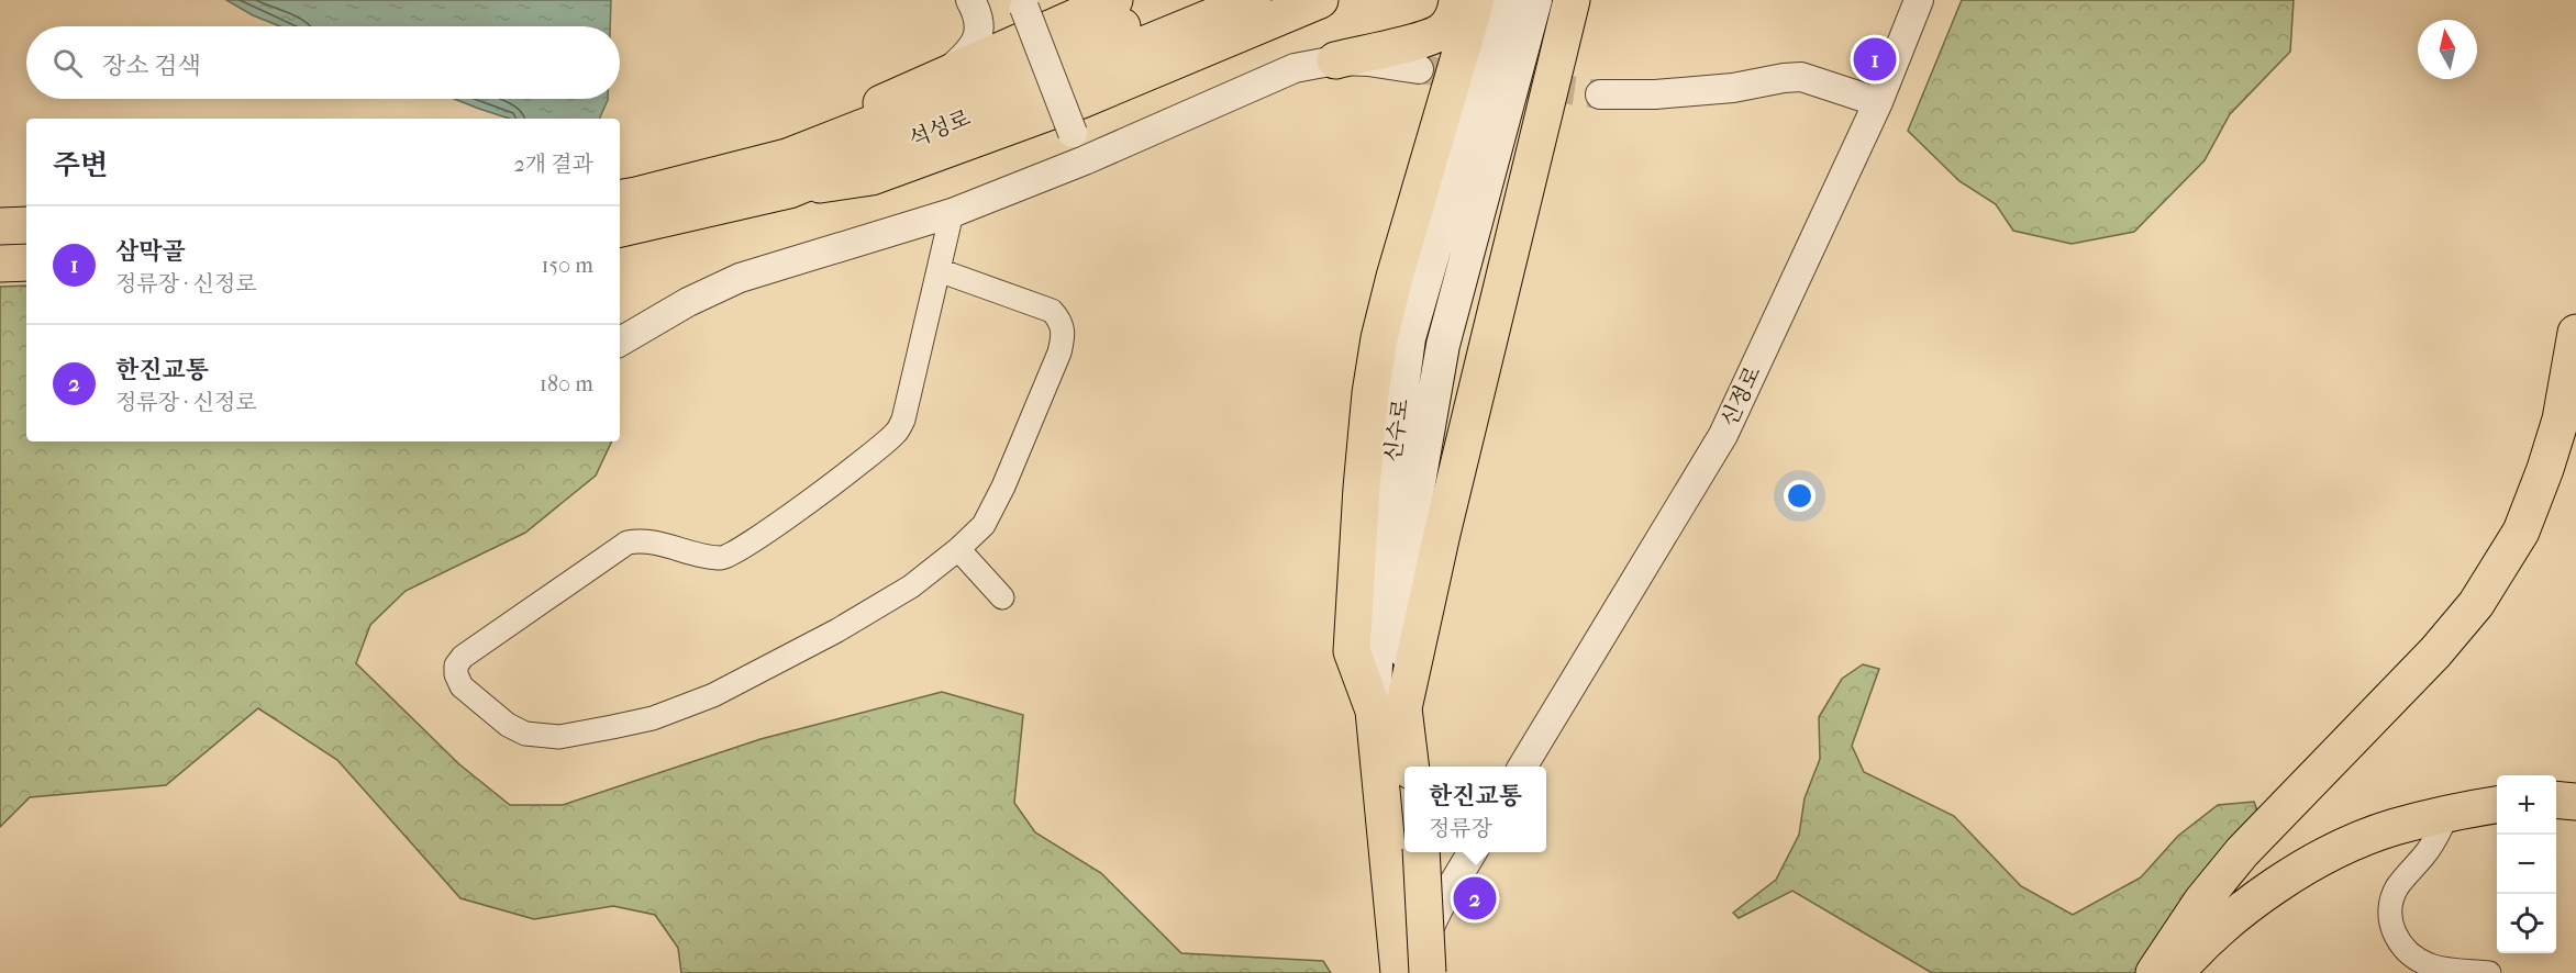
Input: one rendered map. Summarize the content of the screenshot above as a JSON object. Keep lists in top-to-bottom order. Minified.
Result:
{"streets":{"main road":["석성로","신수로"],"street":["신정로"]},"north":"top","page":{"search":"장소 검색","pins":["1","2"],"heading":["주변","2개 결과"],"list":[{"mark":"1","name":"삼막골","note":"정류장 · 신정로","value":"150 m"},{"mark":"2","name":"한진교통","note":"정류장 · 신정로","value":"180 m"}],"popup":["한진교통","정류장"],"map_buttons":["+","−"]}}
